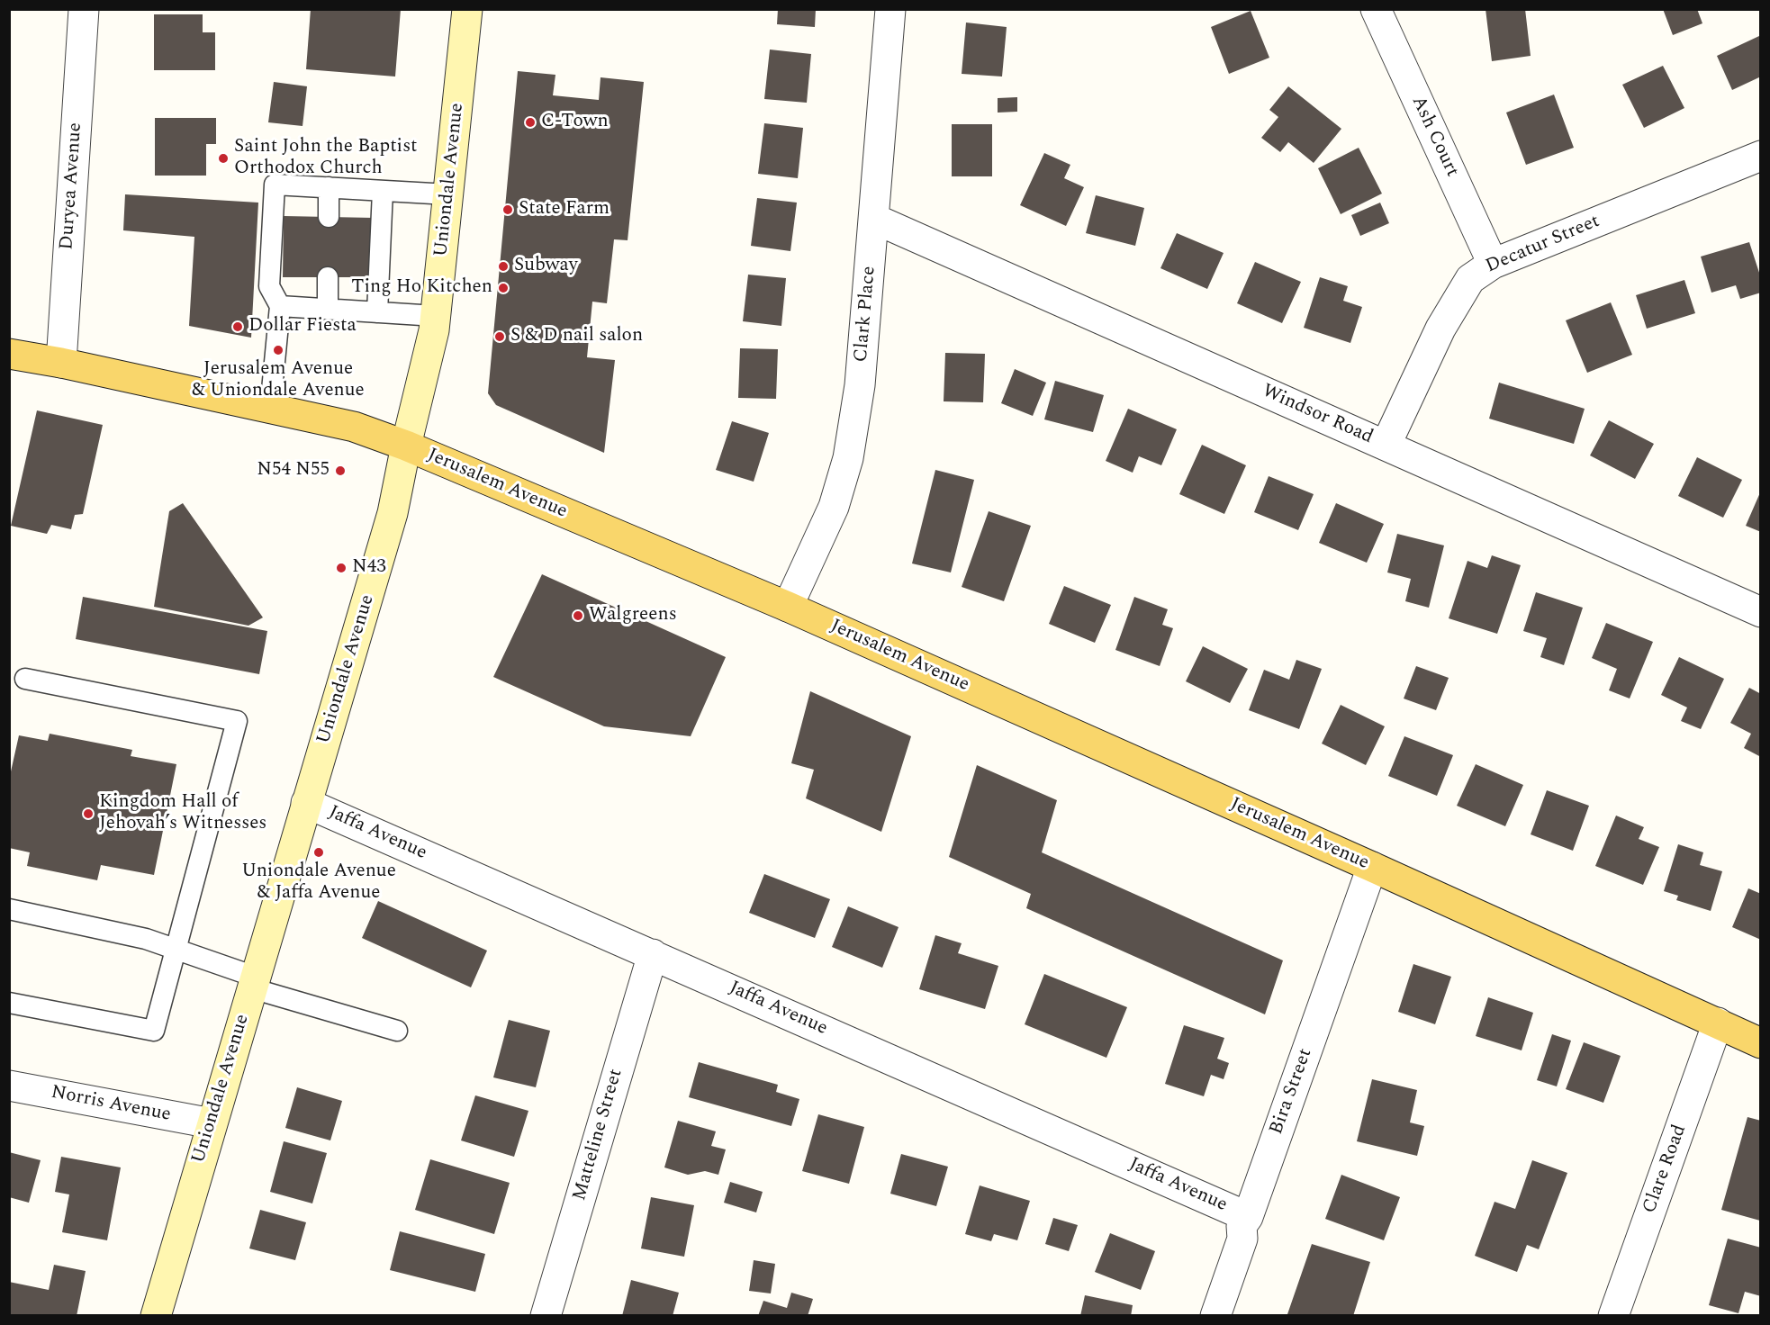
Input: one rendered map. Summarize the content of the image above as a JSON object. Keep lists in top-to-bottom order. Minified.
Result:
{"streets":{"main road":["Uniondale Avenue","Jerusalem Avenue"],"street":["Ash Court","Duryea Avenue","Decatur Street","Clark Place","Windsor Road","Jaffa Avenue","Bira Street","Norris Avenue","Matteline Street","Clare Road"]},"crossings":[["Ash Court","Decatur Street"],["Uniondale Avenue","Jerusalem Avenue"],["Uniondale Avenue","Jaffa Avenue"],["Uniondale Avenue","Norris Avenue"],["Duryea Avenue","Jerusalem Avenue"],["Decatur Street","Windsor Road"],["Clark Place","Windsor Road"],["Clark Place","Jerusalem Avenue"],["Jerusalem Avenue","Bira Street"],["Jerusalem Avenue","Clare Road"],["Jaffa Avenue","Bira Street"],["Jaffa Avenue","Matteline Street"]],"places":["C-Town","Saint John the Baptist Orthodox Church","State Farm","Subway","Ting Ho Kitchen","Dollar Fiesta","S & D nail salon","Jerusalem Avenue & Uniondale Avenue","N54 N55","N43","Walgreens","Kingdom Hall of Jehovah’s Witnesses","Uniondale Avenue & Jaffa Avenue"]}
